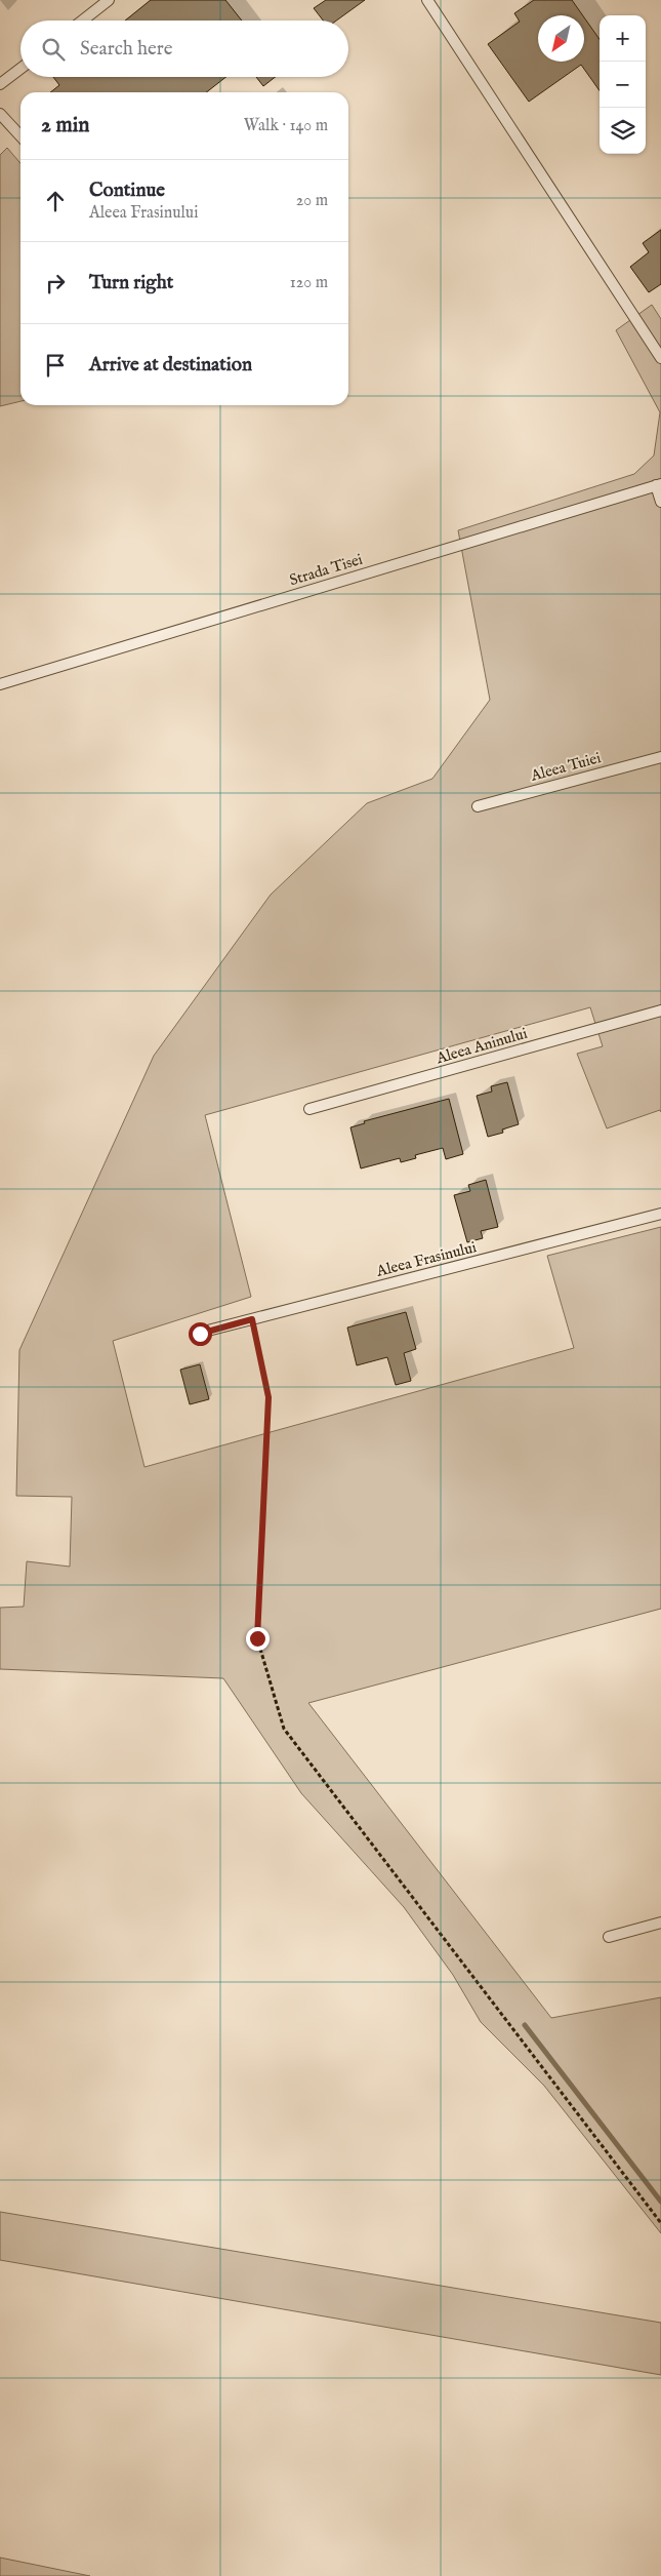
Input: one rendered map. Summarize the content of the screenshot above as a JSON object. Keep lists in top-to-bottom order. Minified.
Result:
{"streets":{"lane":["Strada Tisei","Aleea Tuiei","Aleea Aninului","Aleea Frasinului"]},"north":"bottom left","page":{"map_buttons":["+","−"],"search":"Search here","heading":["2 min","Walk · 140 m"],"list":[["Continue","Aleea Frasinului","20 m"],["Turn right","120 m"],"Arrive at destination"]}}
